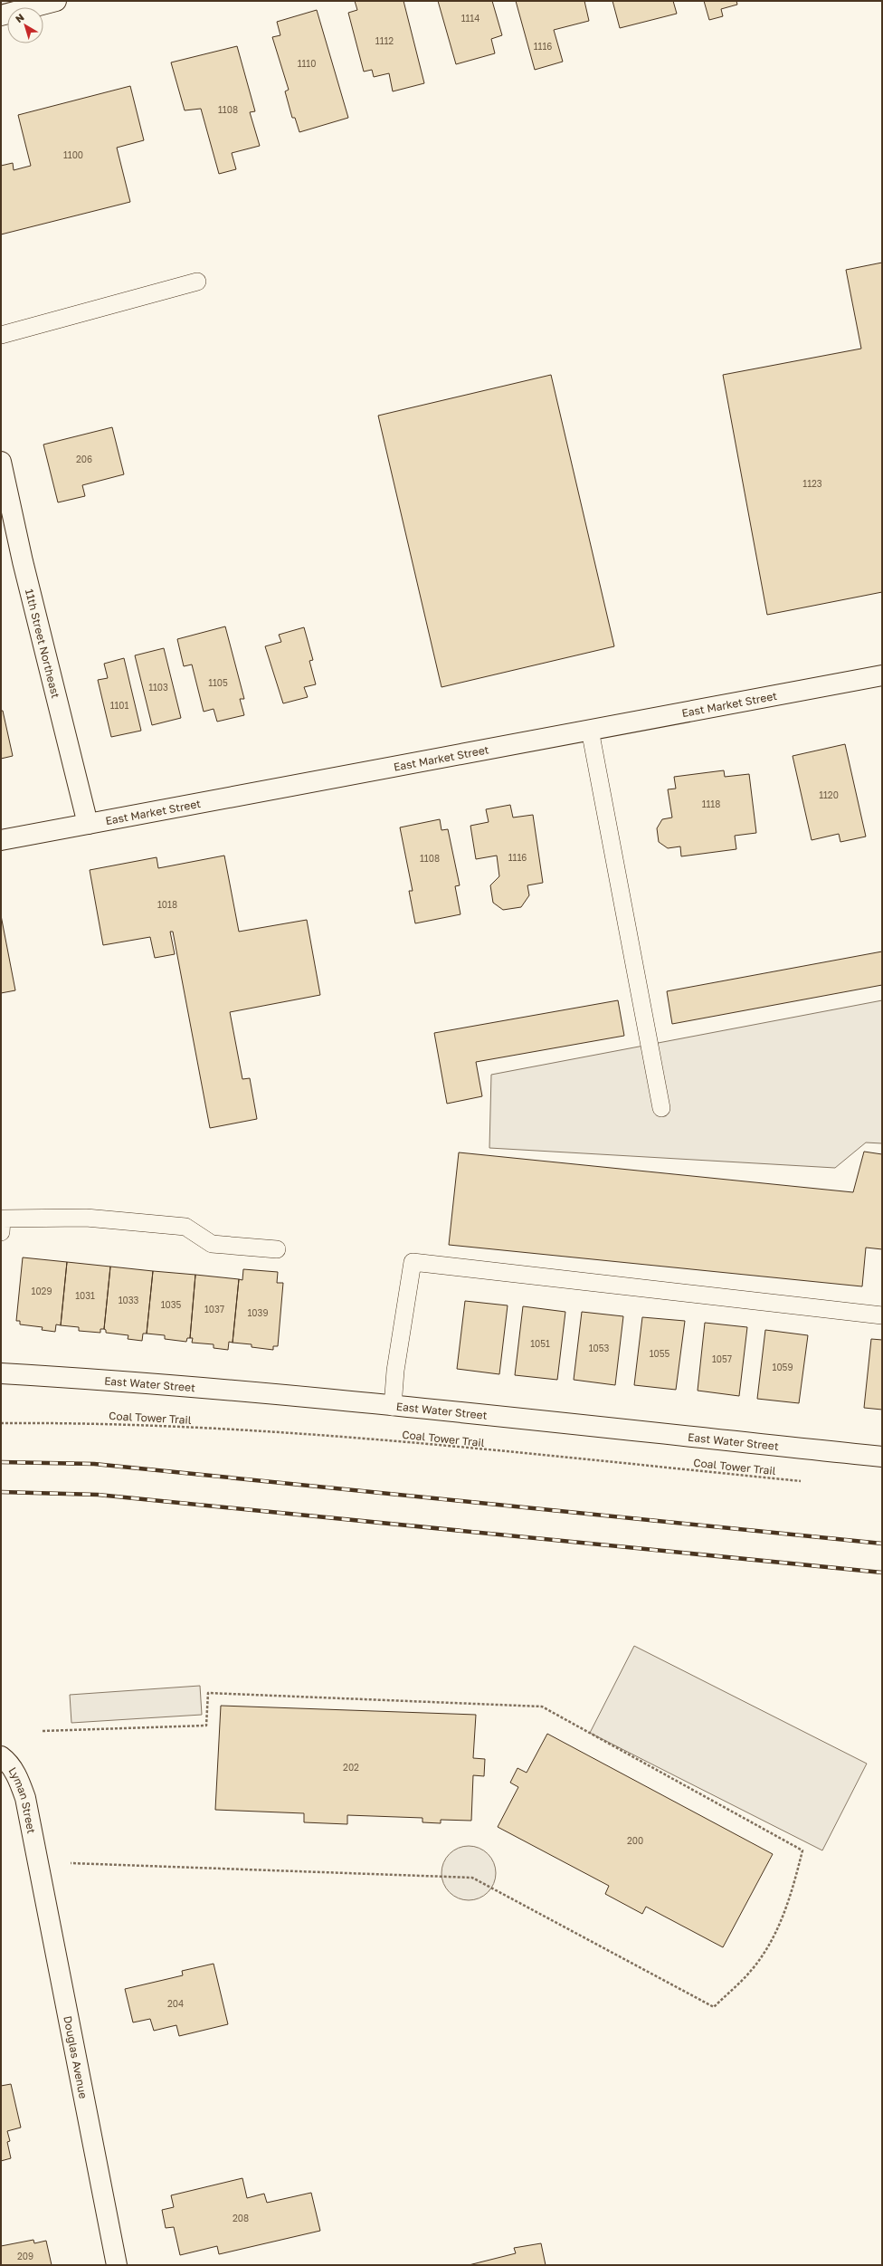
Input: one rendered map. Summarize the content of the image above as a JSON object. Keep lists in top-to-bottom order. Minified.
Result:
{"streets":{"street":["11th Street Northeast","East Market Street","East Water Street","Lyman Street","Douglas Avenue"],"path":["Coal Tower Trail"]},"crossings":[["11th Street Northeast","East Market Street"],["Lyman Street","Douglas Avenue"]],"house_numbers":["1114","1112","1116","1110","1108","1100","206","1123","1105","1103","1101","1120","1118","1116","1108","1018","1029","1031","1033","1035","1037","1039","1051","1053","1055","1057","1059","202","200","204","208","209"],"north":"top left"}
